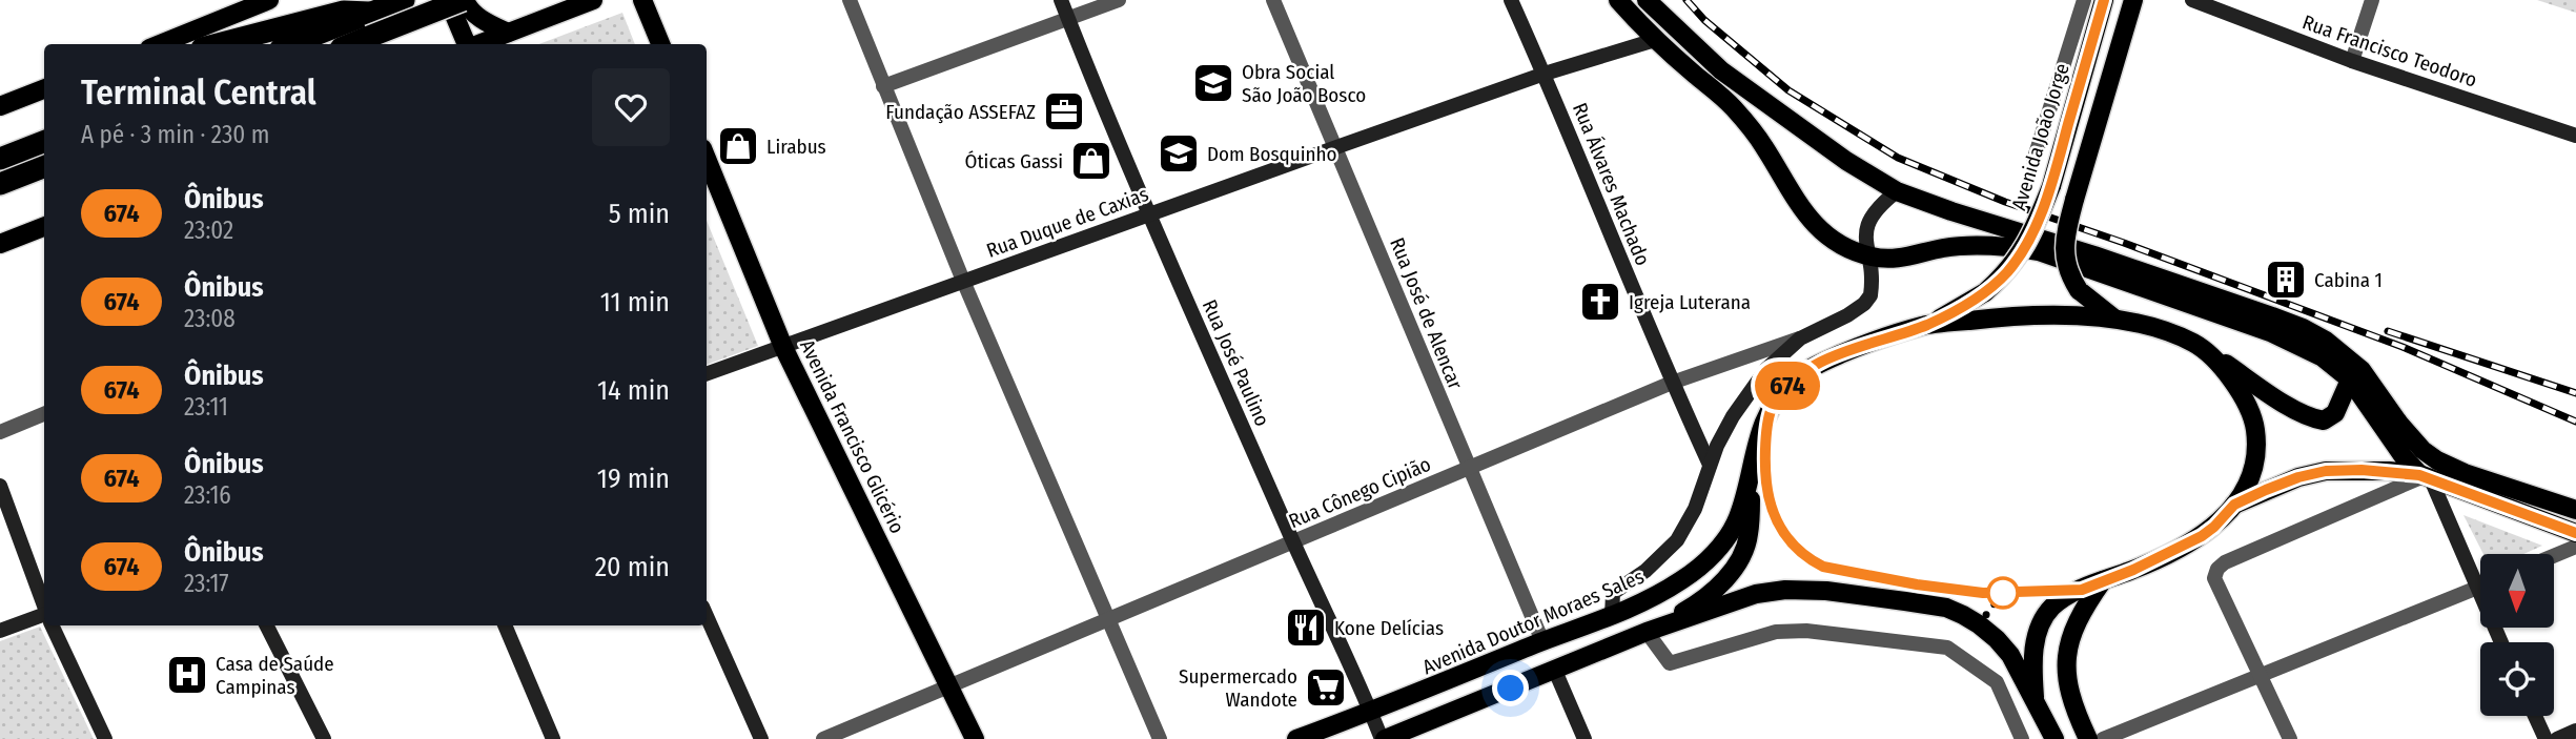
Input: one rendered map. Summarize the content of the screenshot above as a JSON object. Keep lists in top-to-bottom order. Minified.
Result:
{"streets":{"main road":["Avenida João Jorge","Avenida Francisco Glicério","Avenida Doutor Moraes Sales"],"street":["Rua Francisco Teodoro","Rua Álvares Machado","Rua Duque de Caxias","Rua José de Alencar","Rua José Paulino","Rua Cônego Cipião"]},"crossings":[["Avenida João Jorge","Avenida Doutor Moraes Sales"],["Rua Álvares Machado","Rua Duque de Caxias"],["Rua Álvares Machado","Rua Cônego Cipião"],["Rua Duque de Caxias","Rua José de Alencar"],["Rua Duque de Caxias","Rua José Paulino"],["Rua Duque de Caxias","Avenida Francisco Glicério"],["Rua José de Alencar","Rua Cônego Cipião"],["Rua José de Alencar","Avenida Doutor Moraes Sales"],["Rua José Paulino","Rua Cônego Cipião"],["Rua José Paulino","Avenida Doutor Moraes Sales"],["Avenida Francisco Glicério","Rua Cônego Cipião"]],"places":{"school or university":["Obra Social São João Bosco","Dom Bosquinho"],"office":["Fundação ASSEFAZ"],"shop":["Lirabus","Óticas Gassi"],"building":["Cabina 1"],"church":["Igreja Luterana"],"restaurant":["Kone Delícias"],"hospital":["Casa de Saúde Campinas"],"supermarket":["Supermercado Wandote"]},"lines":["bus line 674"],"north":"bottom","page":{"on_map":"674","heading":["Terminal Central","A pé · 3 min · 230 m"],"list":[{"mark":"674","name":"Ônibus","note":"23:02","value":"5 min"},{"mark":"674","name":"Ônibus","note":"23:08","value":"11 min"},{"mark":"674","name":"Ônibus","note":"23:11","value":"14 min"},{"mark":"674","name":"Ônibus","note":"23:16","value":"19 min"},{"mark":"674","name":"Ônibus","note":"23:17","value":"20 min"}]}}
